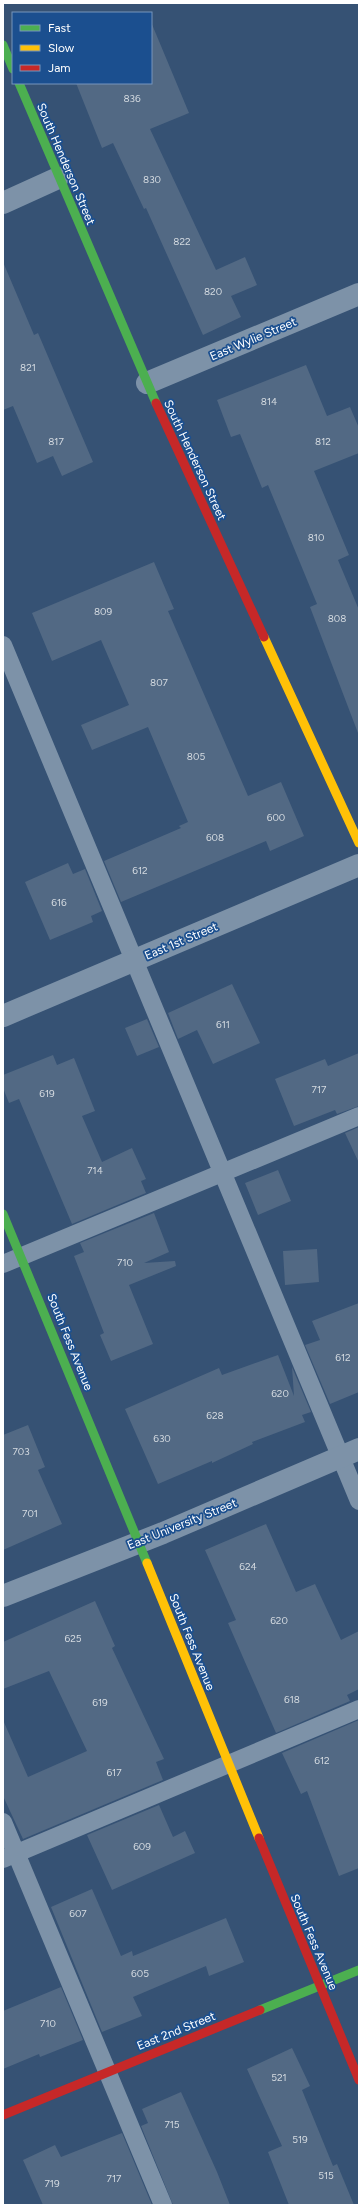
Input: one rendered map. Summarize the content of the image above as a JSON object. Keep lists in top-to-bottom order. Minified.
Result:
{"streets":{"street":["South Henderson Street","East Wylie Street","East 1st Street","South Fess Avenue","East University Street","East 2nd Street"]},"crossings":[["South Henderson Street","East Wylie Street"],["South Fess Avenue","East University Street"],["South Fess Avenue","East 2nd Street"]],"house_numbers":["836","830","822","820","821","814","817","812","810","809","808","807","805","600","608","612","616","611","717","619","714","710","612","620","628","630","703","701","624","620","625","618","619","612","617","609","607","605","710","521","715","519","515","717","719"],"legend":["Fast","Slow","Jam"]}
